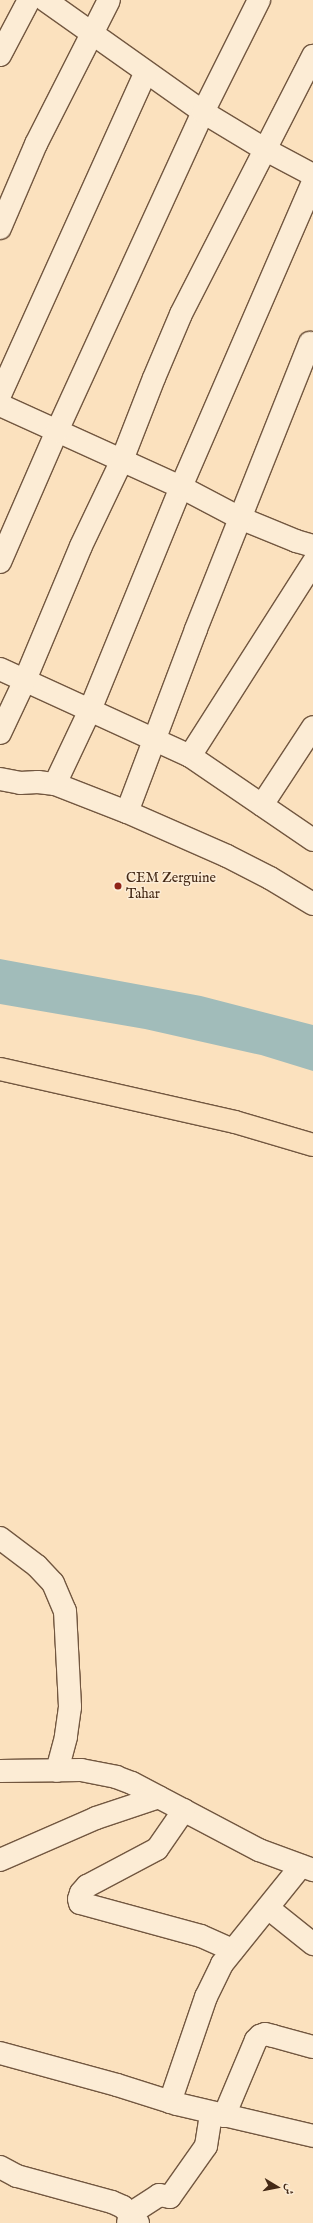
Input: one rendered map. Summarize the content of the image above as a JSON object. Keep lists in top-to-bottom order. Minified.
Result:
{"places":["CEM Zerguine Tahar"],"north":"right"}
